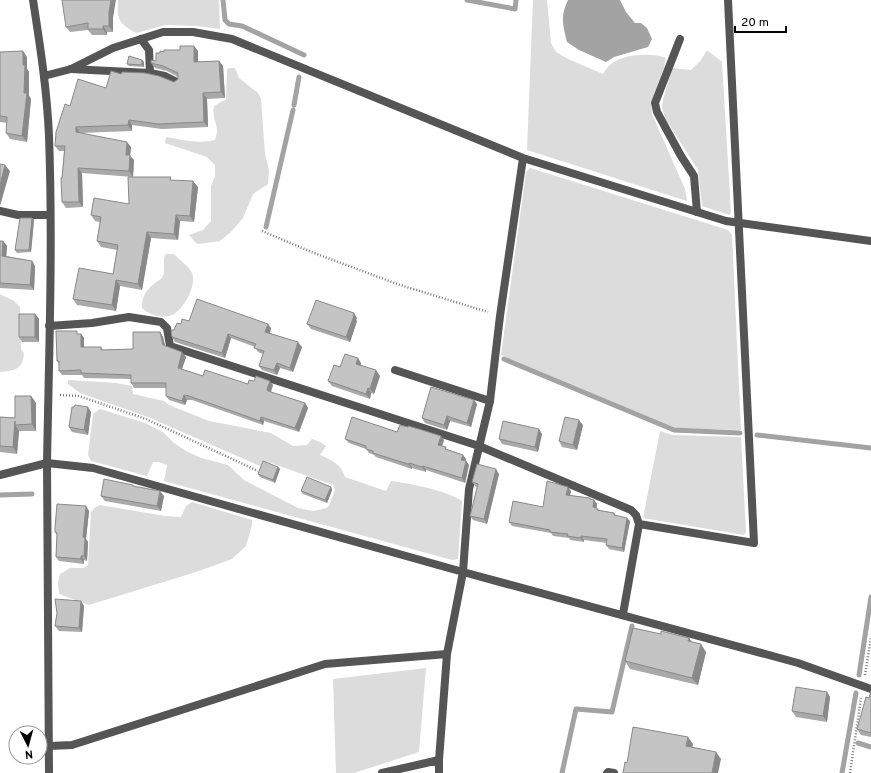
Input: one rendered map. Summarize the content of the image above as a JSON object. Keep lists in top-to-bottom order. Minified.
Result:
{"scale_bar":"20 m","north":"bottom"}
